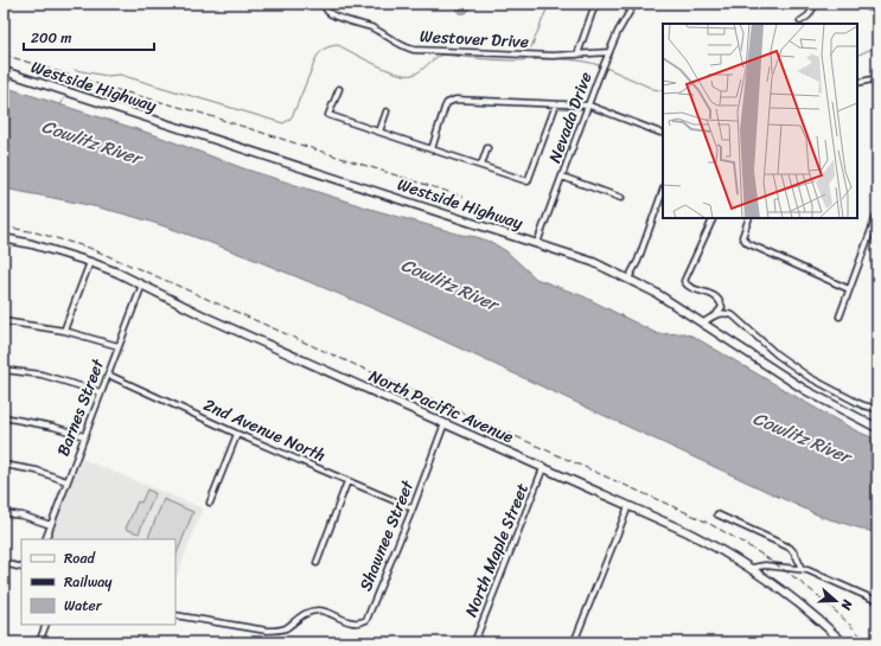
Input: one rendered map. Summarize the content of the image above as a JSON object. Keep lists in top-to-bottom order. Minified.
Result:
{"streets":{"main road":["Westside Highway","North Pacific Avenue"],"street":["Westover Drive","Nevada Drive","Barnes Street","2nd Avenue North","Shawnee Street","North Maple Street"]},"crossings":[["Westover Drive","Nevada Drive"],["Westside Highway","Nevada Drive"],["North Pacific Avenue","Barnes Street"],["North Pacific Avenue","Shawnee Street"],["North Pacific Avenue","North Maple Street"],["Barnes Street","2nd Avenue North"],["2nd Avenue North","Shawnee Street"]],"water":["Cowlitz River"],"legend":["Road","Railway","Water"],"scale_bar":"200 m","north":"right"}
